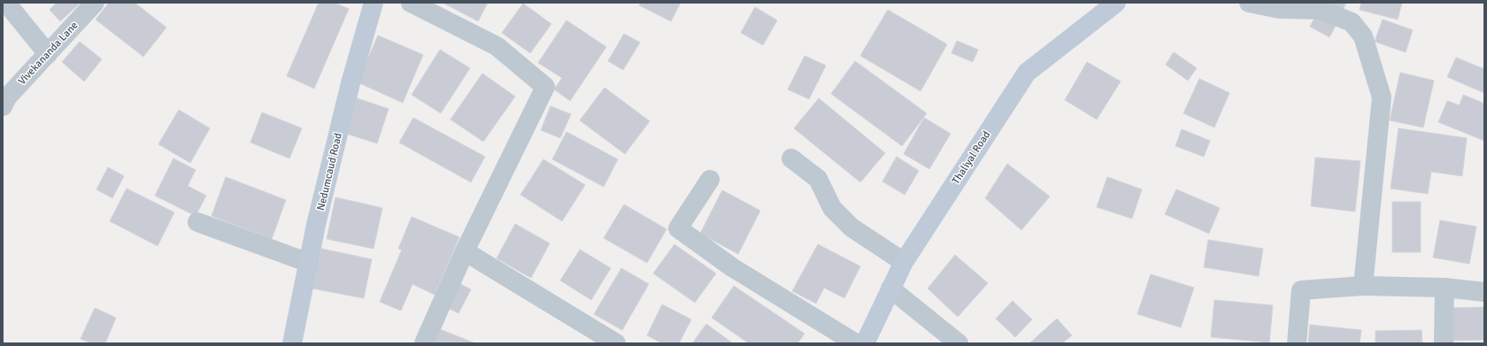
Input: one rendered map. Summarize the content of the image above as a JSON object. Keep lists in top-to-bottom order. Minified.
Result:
{"streets":{"street":["Vivekananda Lane","Thaliyal Road","Nedumcaud Road"]}}
